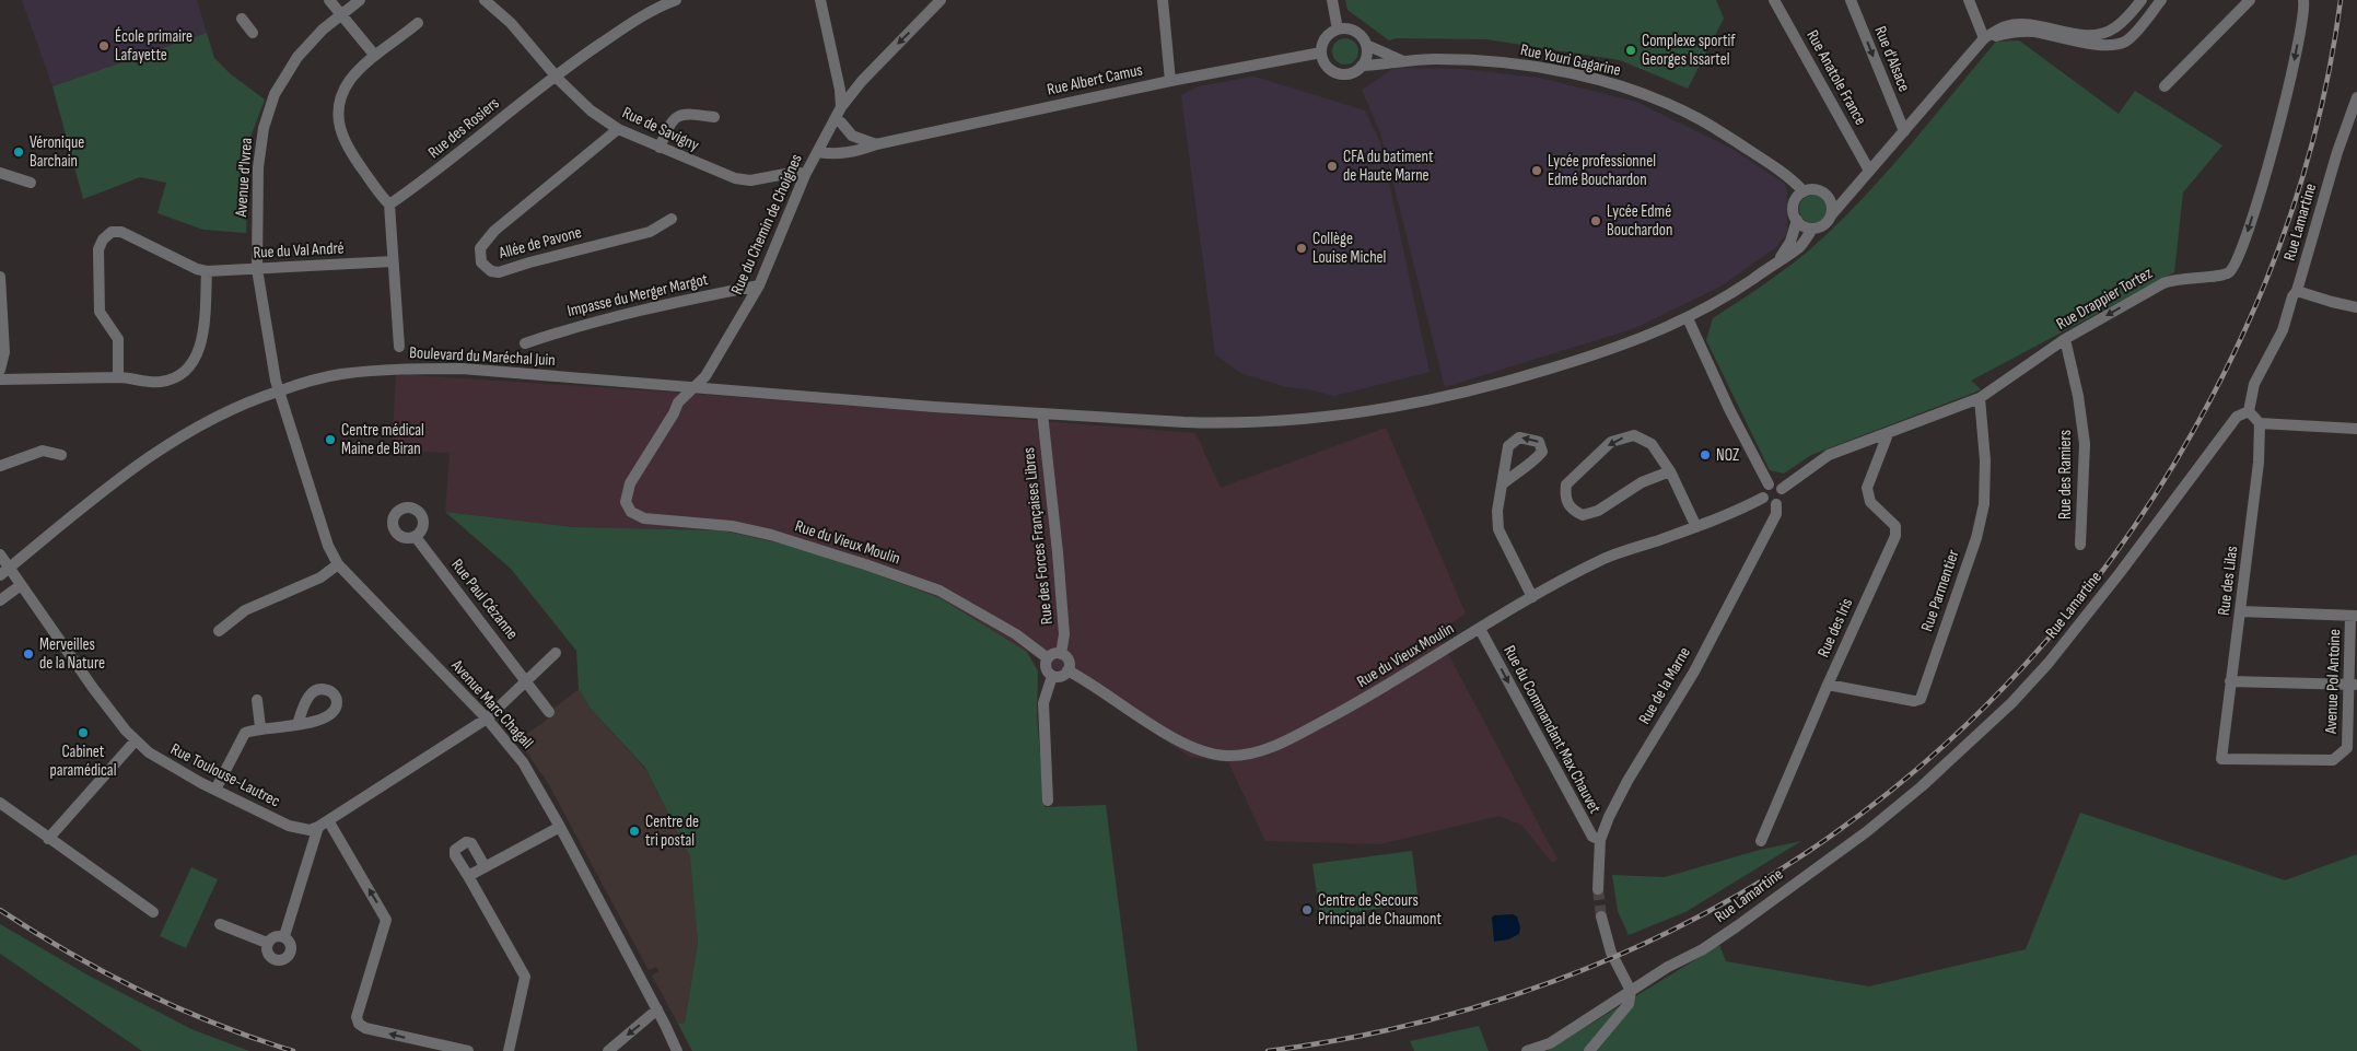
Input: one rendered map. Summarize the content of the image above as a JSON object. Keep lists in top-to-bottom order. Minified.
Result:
{"streets":{"street":["Rue d'Alsace","Rue Youri Gagarine","Rue Anatole France","Rue Albert Camus","Rue des Rosiers","Rue de Savigny","Avenue d'Ivrea","Rue Lamartine","Rue du Chemin de Choignes","Allée de Pavone","Rue du Val André","Impasse du Merger Margot","Rue Drappier Tortez","Boulevard du Maréchal Juin","Rue des Ramiers","Rue des Forces Françaises Libres","Rue du Vieux Moulin","Rue des Lilas","Rue Parmentier","Rue Paul Cézanne","Rue des Iris","Avenue Pol Antoine","Rue de la Marne","Avenue Marc Chagall","Rue du Commandant Max Chauvet","Rue Toulouse-Lautrec"]},"crossings":[["Rue Youri Gagarine","Rue Albert Camus"],["Rue Youri Gagarine","Boulevard du Maréchal Juin"],["Rue Albert Camus","Rue du Chemin de Choignes"],["Rue des Rosiers","Rue de Savigny"],["Rue de Savigny","Rue du Chemin de Choignes"],["Rue de Savigny","Allée de Pavone"],["Avenue d'Ivrea","Rue du Val André"],["Avenue d'Ivrea","Boulevard du Maréchal Juin"],["Avenue d'Ivrea","Avenue Marc Chagall"],["Rue du Chemin de Choignes","Impasse du Merger Margot"],["Rue du Chemin de Choignes","Boulevard du Maréchal Juin"],["Rue du Chemin de Choignes","Rue du Vieux Moulin"],["Rue Drappier Tortez","Rue des Ramiers"],["Rue Drappier Tortez","Rue du Vieux Moulin"],["Rue Drappier Tortez","Rue Parmentier"],["Rue Drappier Tortez","Rue des Iris"],["Rue Drappier Tortez","Rue de la Marne"],["Boulevard du Maréchal Juin","Rue des Forces Françaises Libres"],["Boulevard du Maréchal Juin","Avenue Marc Chagall"],["Boulevard du Maréchal Juin","Rue Toulouse-Lautrec"],["Rue des Forces Françaises Libres","Rue du Vieux Moulin"],["Rue du Vieux Moulin","Rue de la Marne"],["Rue du Vieux Moulin","Rue du Commandant Max Chauvet"],["Rue des Lilas","Avenue Pol Antoine"],["Rue Parmentier","Rue des Iris"],["Rue de la Marne","Rue du Commandant Max Chauvet"]],"one_way":["Rue d'Alsace","Rue Drappier Tortez","Rue du Commandant Max Chauvet"],"places":["École primaire Lafayette","Complexe sportif Georges Issartel","Véronique Barchain","CFA du batiment de Haute Marne","Lycée professionnel Edmé Bouchardon","Lycée Edmé Bouchardon","Collège Louise Michel","Centre médical Maine de Biran","NOZ","Merveilles de la Nature","Cabinet paramédical","Centre de tri postal","Centre de Secours Principal de Chaumont"]}
